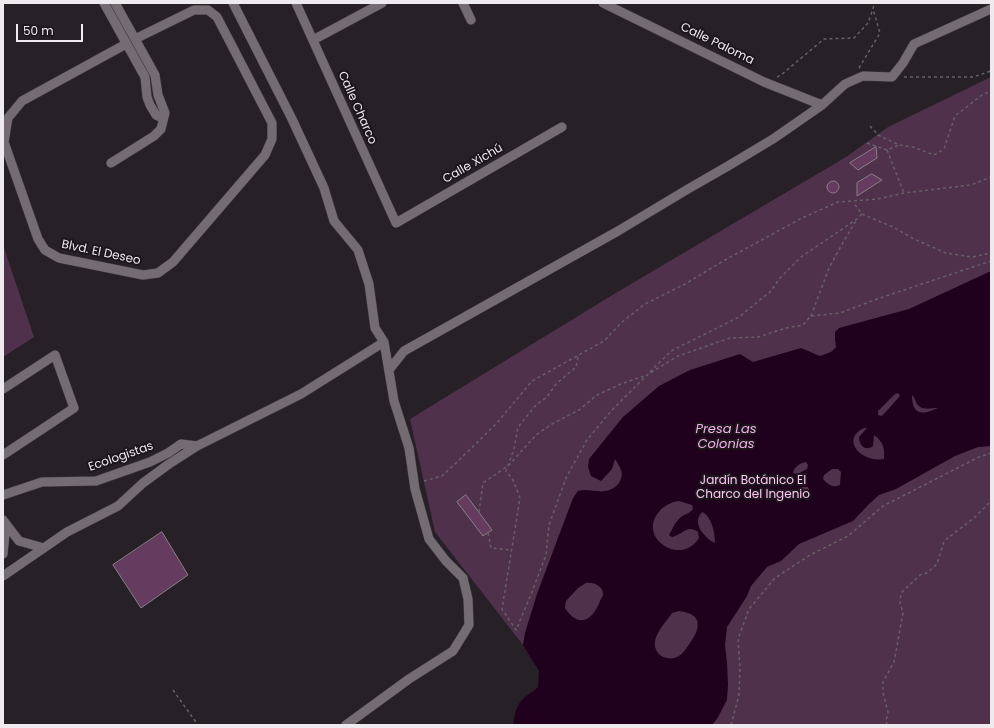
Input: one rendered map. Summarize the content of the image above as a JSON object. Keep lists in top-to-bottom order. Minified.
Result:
{"streets":{"street":["Calle Paloma","Calle Charco","Calle Xichú","Blvd. El Deseo","Ecologistas"]},"crossings":[["Calle Charco","Calle Xichú"]],"water":["Presa Las Colonias"],"parks":["Jardín Botánico El Charco del Ingenio"],"scale_bar":"50 m"}
